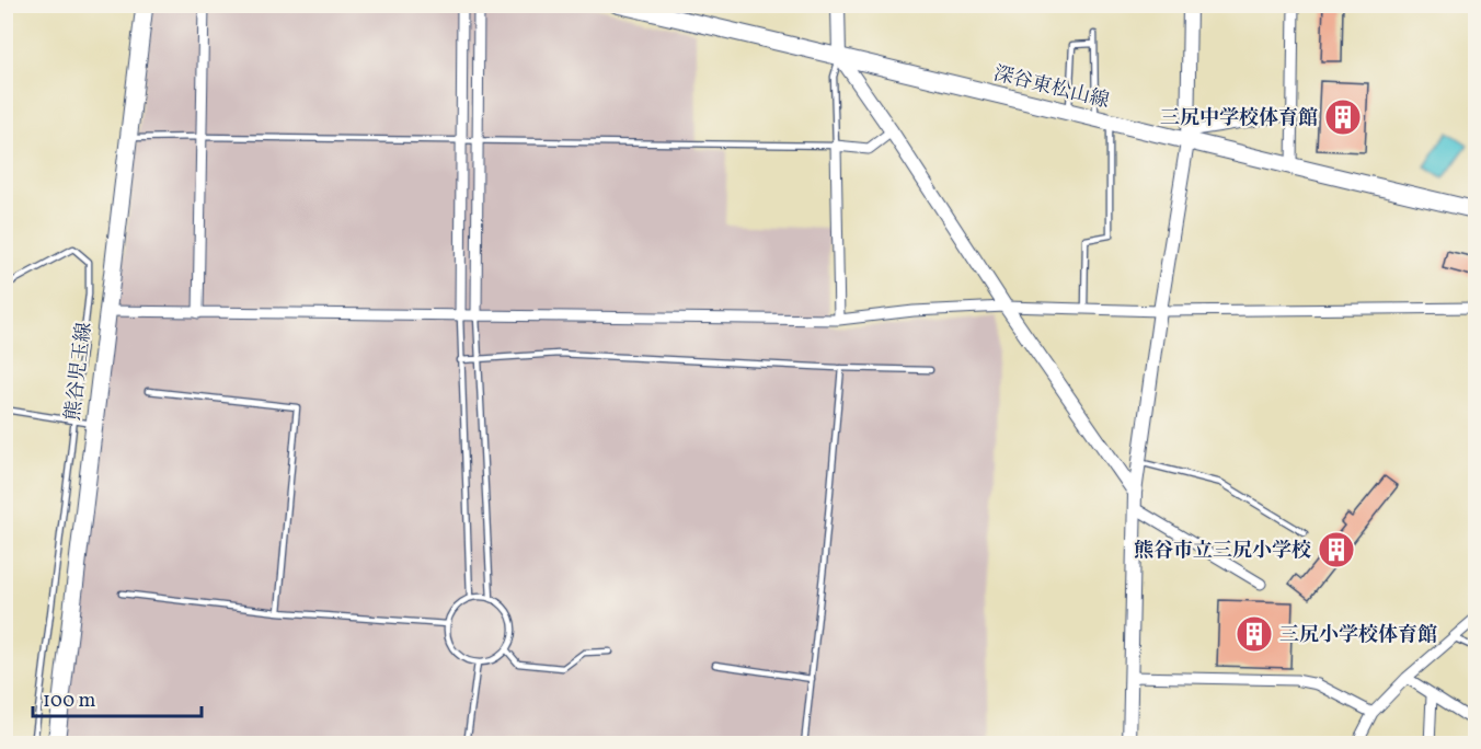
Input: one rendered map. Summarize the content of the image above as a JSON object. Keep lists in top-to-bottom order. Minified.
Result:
{"streets":{"main road":["深谷東松山線","熊谷児玉線"]},"places":{"building":["三尻中学校体育館","熊谷市立三尻小学校","三尻小学校体育館"]},"scale_bar":"100 m"}
